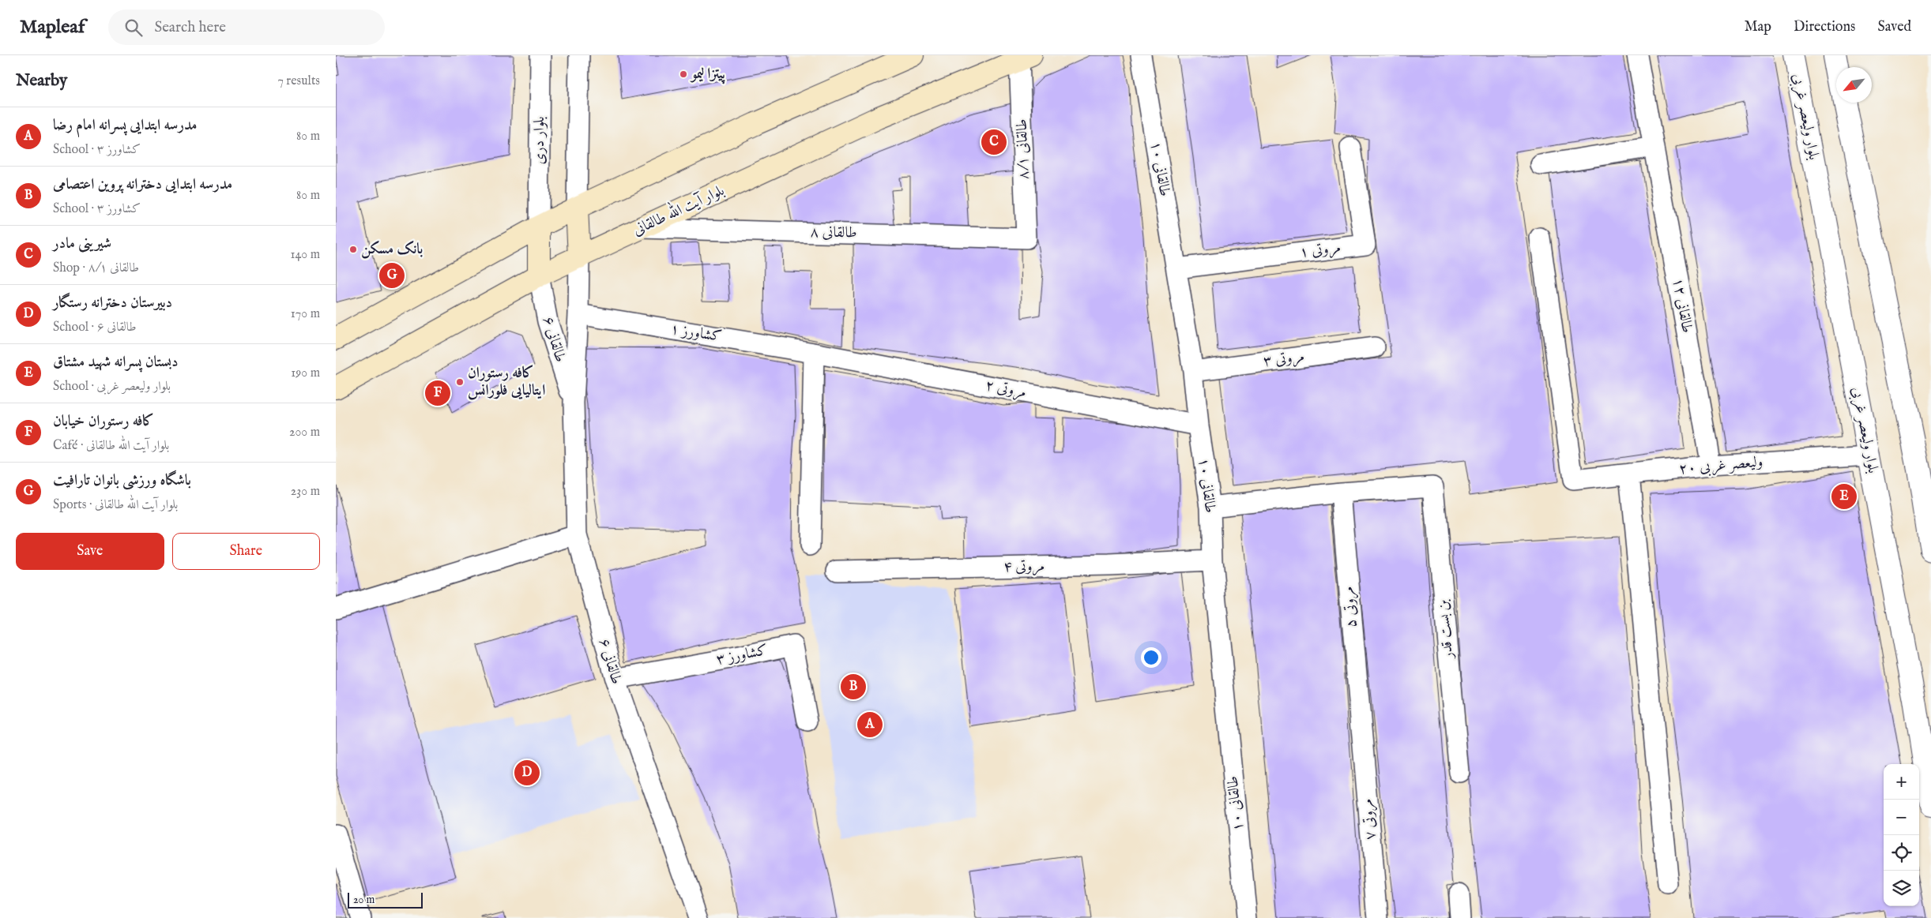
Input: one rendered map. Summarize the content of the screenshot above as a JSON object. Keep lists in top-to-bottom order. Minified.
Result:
{"streets":{"main road":["بلوار آیت الله طالقانی"],"street":["بلوار ولیعصر غربی","بلوار دری","طالقانی ۸/۱","طالقانی ۱۰","طالقانی ۸","مروتی ۱","طالقانی ۱۲","کشاورز ۱","طالقانی ۶","مروتی ۳","مروتی ۲","ولیعصر غربی ۲۰","مروتی ۴","مروتی ۵","بن بست قدر","کشاورز ۳","مروتی ۷"]},"crossings":[["بلوار ولیعصر غربی","ولیعصر غربی ۲۰"],["طالقانی ۸/۱","بلوار آیت الله طالقانی"],["طالقانی ۸/۱","طالقانی ۸"],["طالقانی ۱۰","مروتی ۱"],["طالقانی ۱۰","مروتی ۳"],["طالقانی ۱۰","مروتی ۲"],["طالقانی ۱۰","مروتی ۴"],["بلوار آیت الله طالقانی","طالقانی ۸"],["بلوار آیت الله طالقانی","طالقانی ۶"],["طالقانی ۱۲","ولیعصر غربی ۲۰"],["کشاورز ۱","طالقانی ۶"],["کشاورز ۱","مروتی ۲"],["طالقانی ۶","کشاورز ۳"],["مروتی ۵","بن بست قدر"],["مروتی ۵","مروتی ۷"]],"places":["پیتزا لیمو","بانک مسکن","کافه رستوران ایتالیایی فلورانس"],"scale_bar":"20 m","north":"bottom left","page":{"header":"Mapleaf","search":"Search here","nav":["Map","Directions","Saved"],"heading":["Nearby","7 results"],"list":[{"mark":"A","name":"مدرسه ابتدایی پسرانه امام رضا","note":"School · کشاورز ۳","value":"80 m"},{"mark":"B","name":"مدرسه ابتدایی دخترانه پروین اعتصامی","note":"School · کشاورز ۳","value":"80 m"},{"mark":"C","name":"شیرینی مادر","note":"Shop · طالقانی ۸/۱","value":"140 m"},{"mark":"D","name":"دبیرستان دخترانه رستگار","note":"School · طالقانی ۶","value":"170 m"},{"mark":"E","name":"دبستان پسرانه شهید مشتاق","note":"School · بلوار ولیعصر غربی","value":"190 m"},{"mark":"F","name":"كافه رستوران خیابان","note":"Café · بلوار آیت الله طالقانی","value":"200 m"},{"mark":"G","name":"باشگاه ورزشی بانوان تارافیت","note":"Sports · بلوار آیت الله طالقانی","value":"230 m"}],"pins":["C","G","F","E","B","A","D"],"buttons":["Save","Share"],"map_buttons":["+","−"],"scale":"20 m"}}
